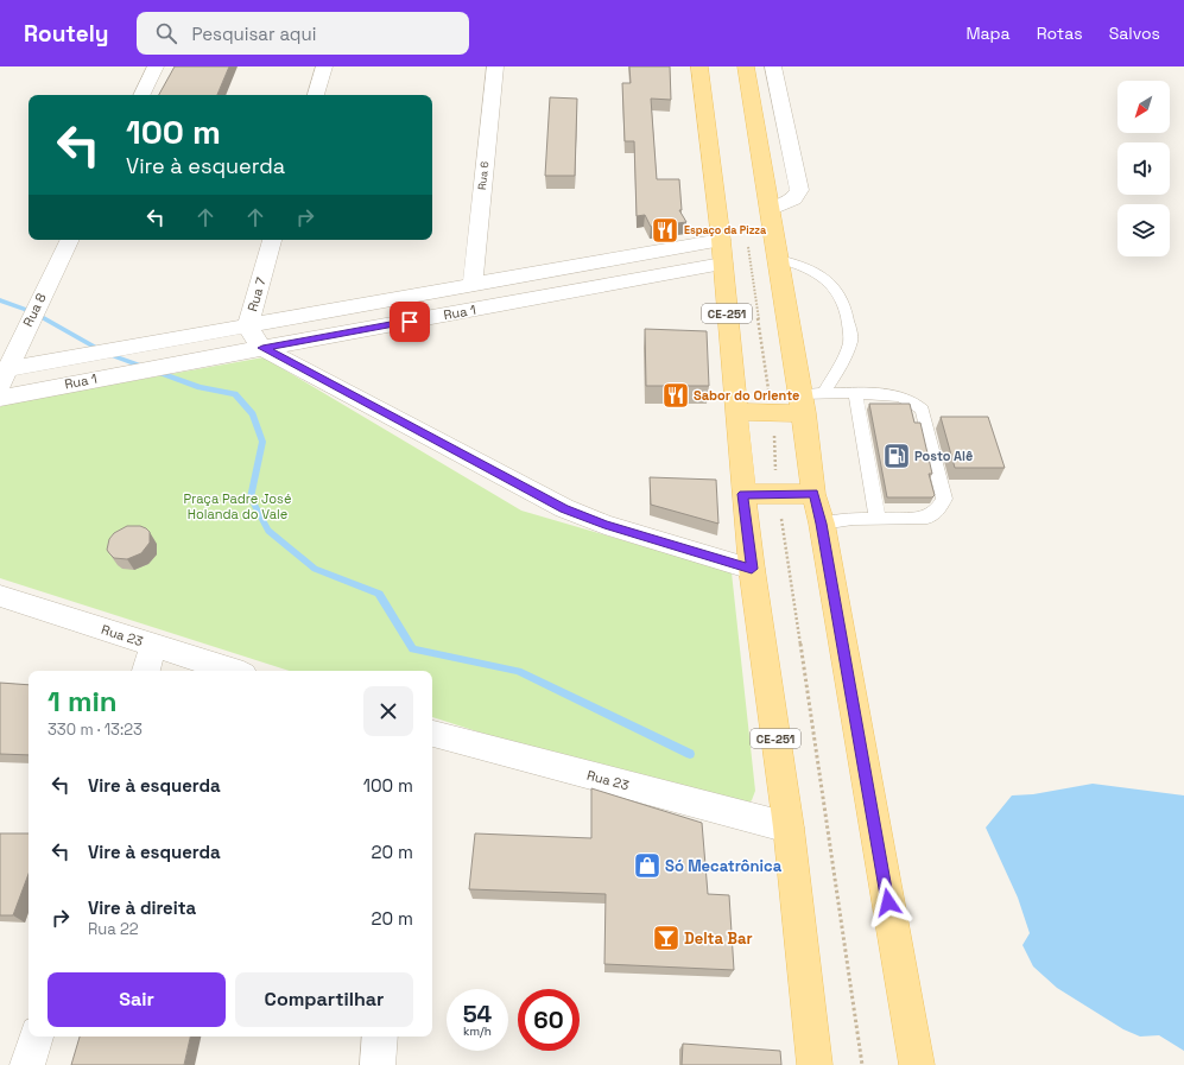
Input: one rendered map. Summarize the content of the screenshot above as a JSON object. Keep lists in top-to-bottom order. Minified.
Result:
{"streets":{"main road":["CE-251"],"street":["Rua 6","Rua 7","Rua 8","Rua 1","Rua 23"]},"crossings":[["Rua 6","Rua 1"],["Rua 7","Rua 1"],["Rua 8","Rua 1"],["Rua 1","CE-251"],["CE-251","Rua 23"]],"parks":["Praça Padre José Holanda do Vale"],"places":{"restaurant":["Espaço da Pizza","Sabor do Oriente"],"fuel station":["Posto Alê"],"shop":["Só Mecatrônica"],"bar":["Delta Bar"]},"north":"bottom left","page":{"header":"Routely","search":"Pesquisar aqui","nav":["Mapa","Rotas","Salvos"],"turn":["100 m","Vire à esquerda"],"heading":["1 min","330 m · 13:23"],"list":[{"name":"Vire à esquerda","value":"100 m"},{"name":"Vire à esquerda","value":"20 m"},{"name":"Vire à direita","note":"Rua 22","value":"20 m"}],"buttons":["Sair","Compartilhar"],"speed":"54 km/h","limit":"60"}}
